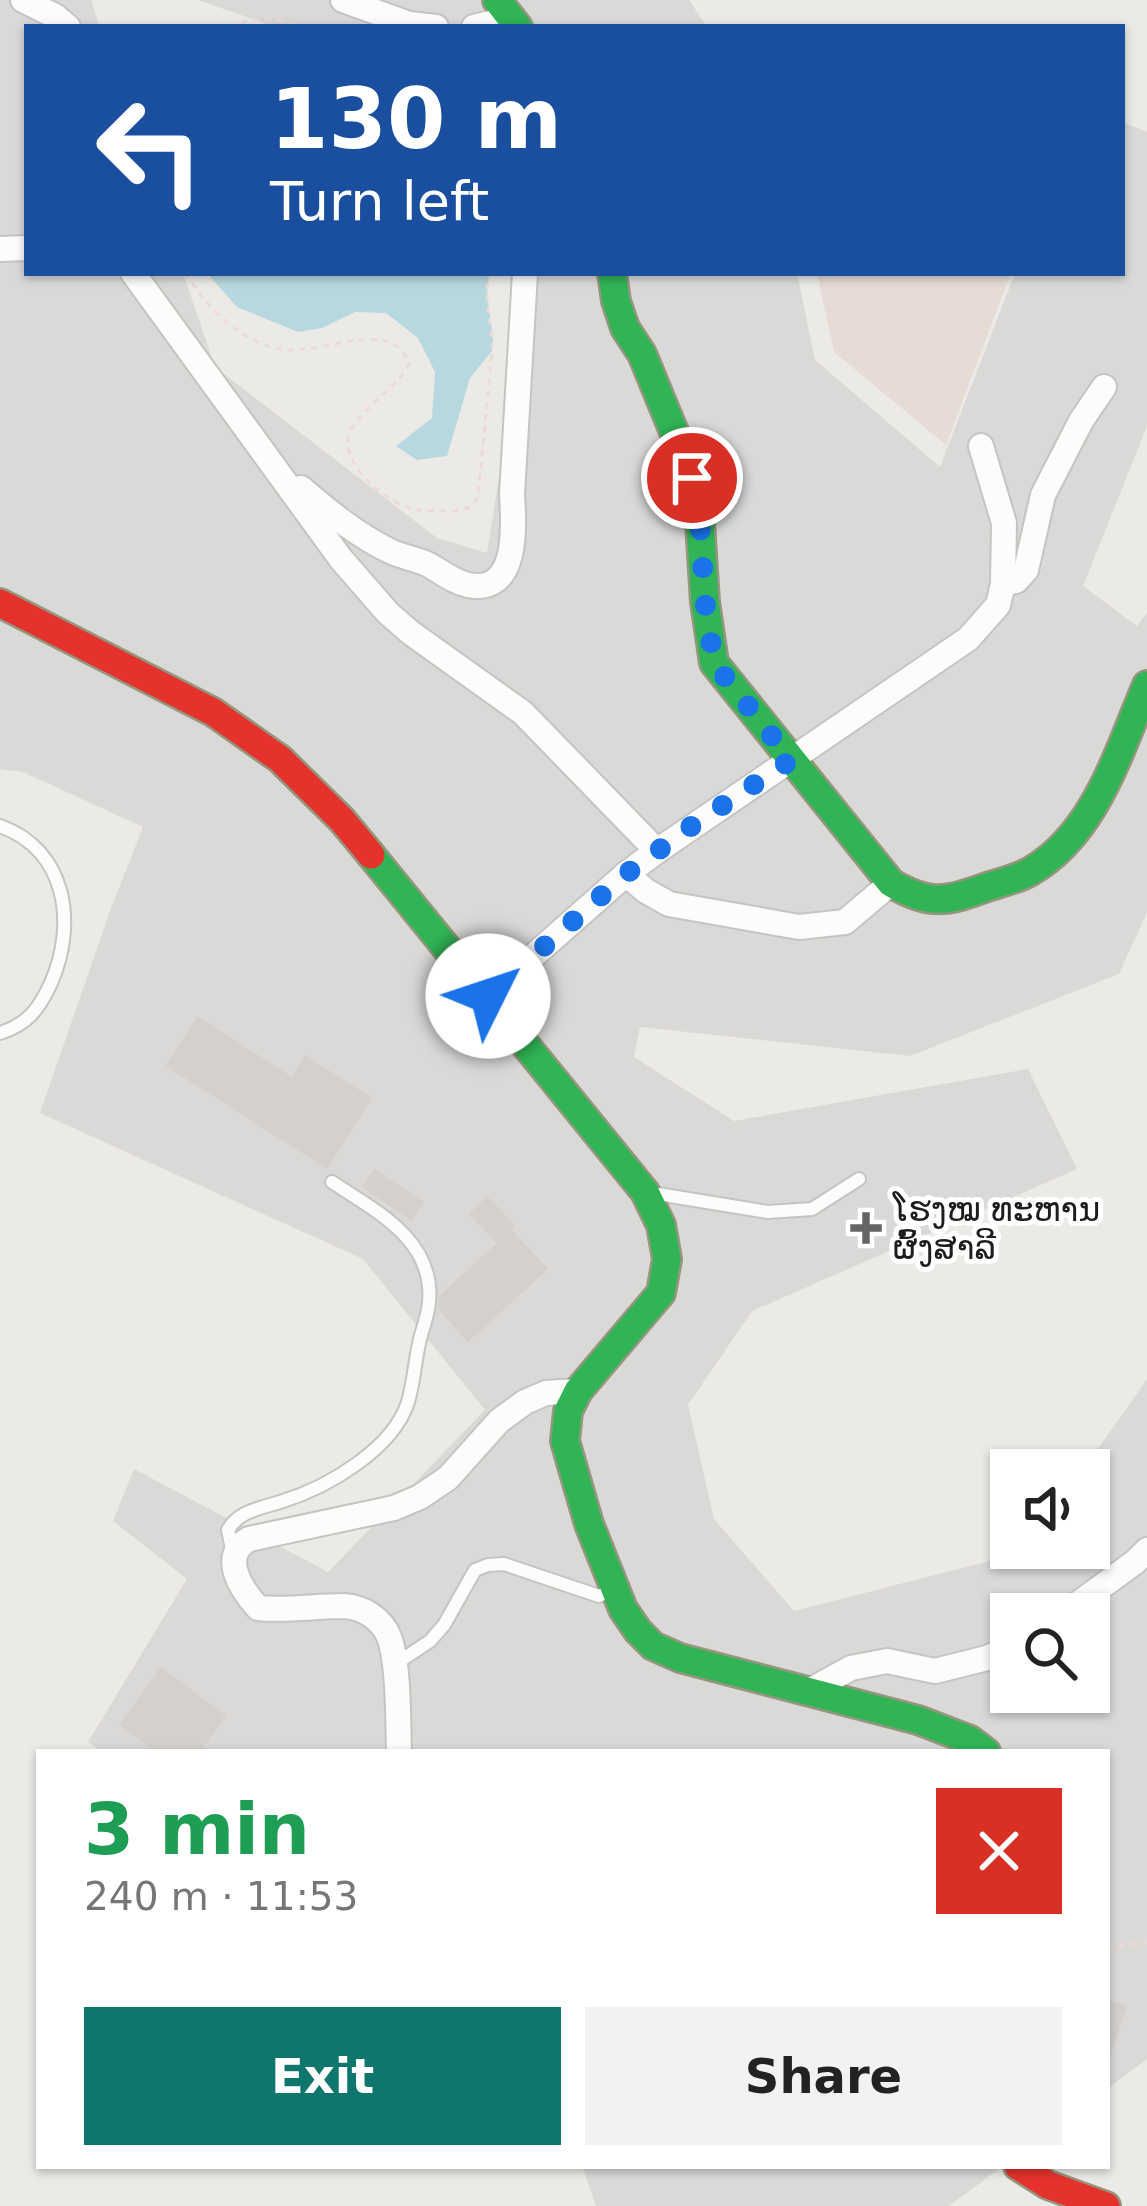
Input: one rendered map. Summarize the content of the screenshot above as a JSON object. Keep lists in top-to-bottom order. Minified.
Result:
{"places":{"health":["ໂຮງໝ ທະຫານ ຜົ້ງສາລີ"]},"page":{"turn":["130 m","Turn left"],"heading":["3 min","240 m · 11:53"],"buttons":["Exit","Share"]}}
